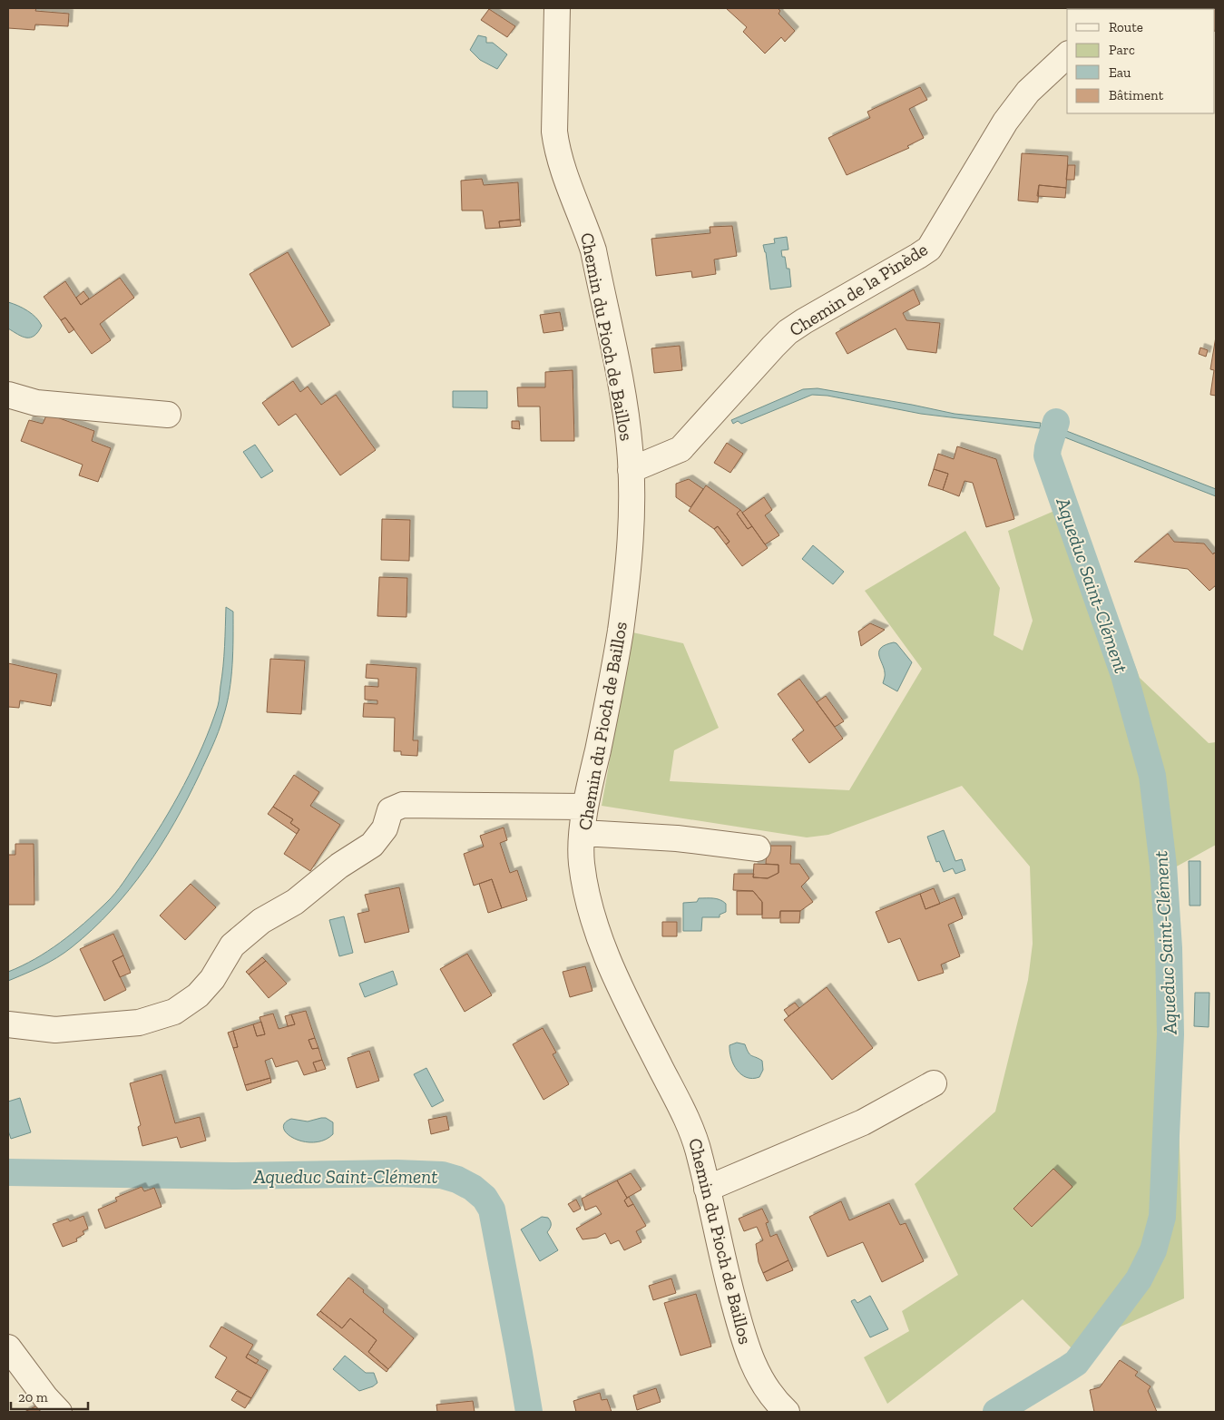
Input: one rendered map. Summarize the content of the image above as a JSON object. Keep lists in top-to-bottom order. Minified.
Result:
{"streets":{"street":["Chemin de la Pinède","Chemin du Pioch de Baillos"]},"crossings":[["Chemin de la Pinède","Chemin du Pioch de Baillos"]],"water":["Aqueduc Saint-Clément"],"legend":["Route","Parc","Eau","Bâtiment"],"scale_bar":"20 m"}
